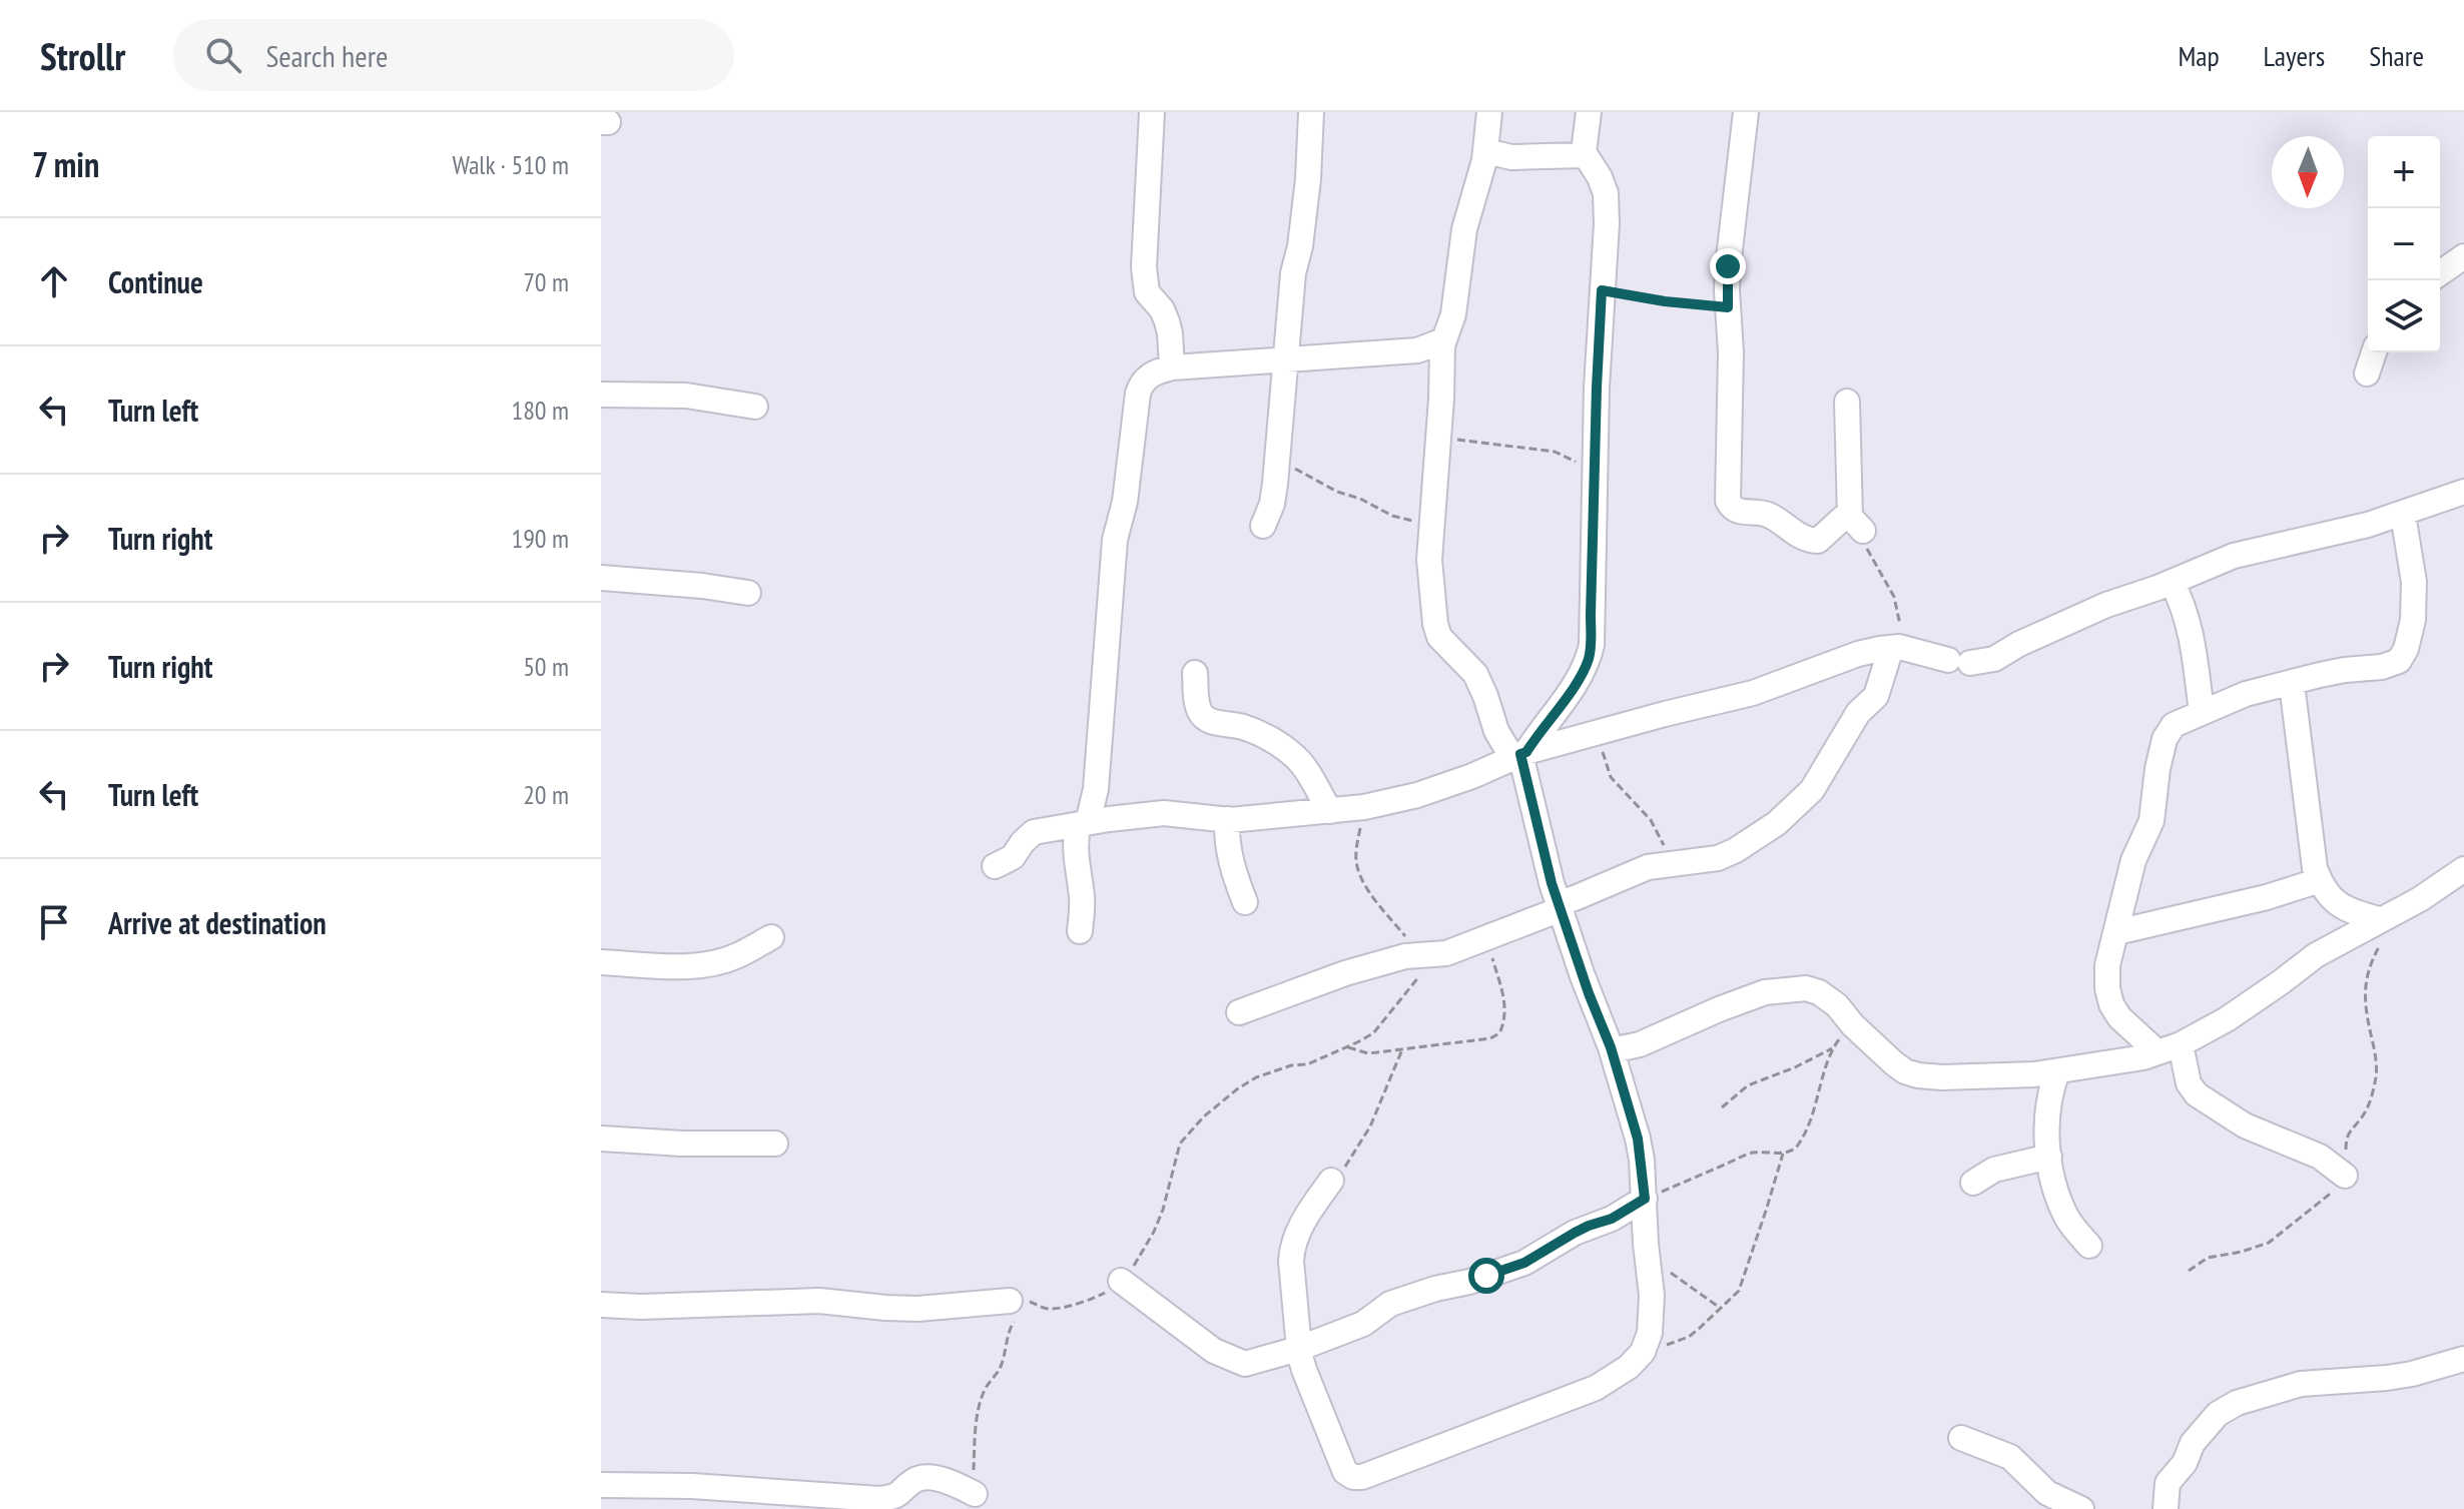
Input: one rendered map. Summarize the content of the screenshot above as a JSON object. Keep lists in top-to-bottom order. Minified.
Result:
{"north":"bottom","page":{"header":"Strollr","search":"Search here","nav":["Map","Layers","Share"],"heading":["7 min","Walk · 510 m"],"map_buttons":["+","−"],"list":[["Continue","70 m"],["Turn left","180 m"],["Turn right","190 m"],["Turn right","50 m"],["Turn left","20 m"],"Arrive at destination"]}}
